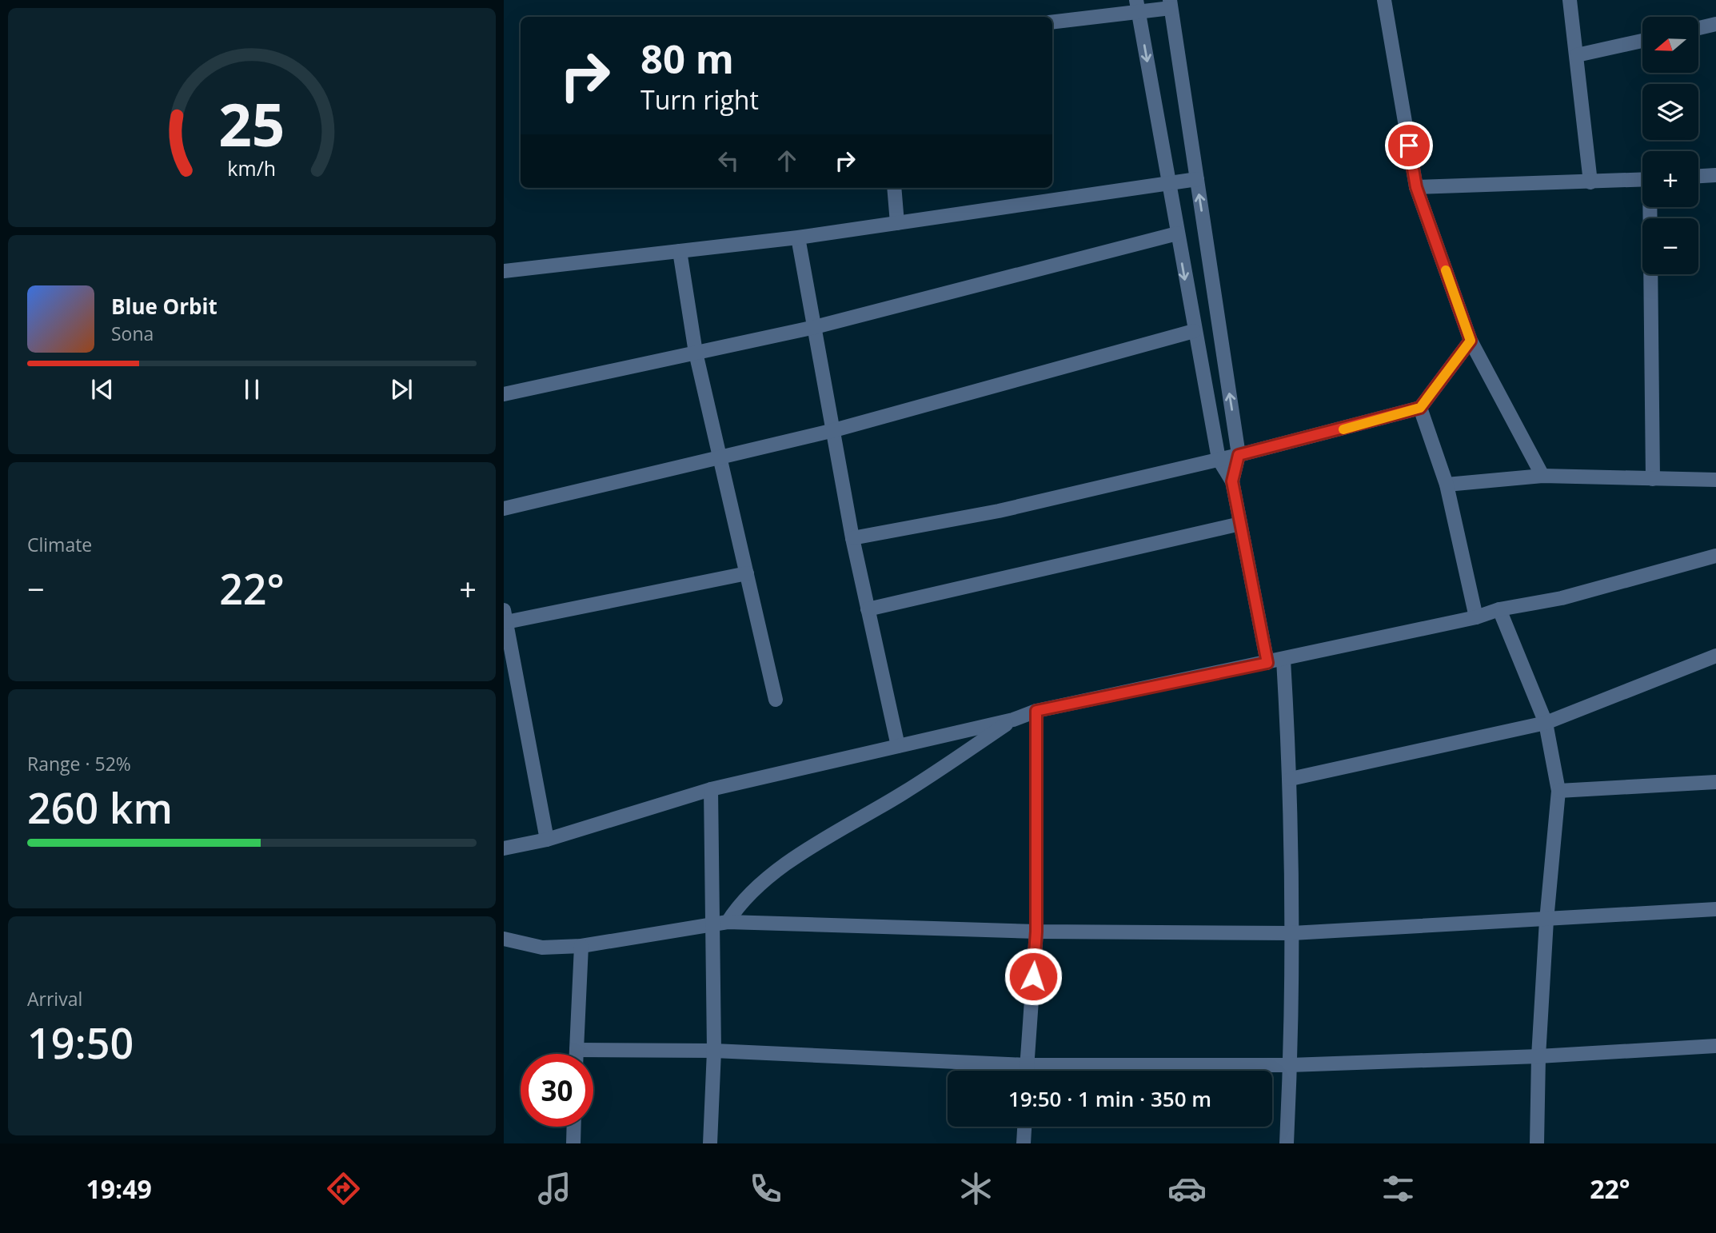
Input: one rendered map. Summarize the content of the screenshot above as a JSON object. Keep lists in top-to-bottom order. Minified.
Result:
{"north":"left","page":{"map_buttons":["+","−"],"turn":["80 m","Turn right"],"song":["Blue Orbit","Sona"],"tile":["Climate",["Range · 52%","260 km"],["Arrival","19:50"]],"heat":["−","22°","+"],"limit":"30","trip":"19:50 · 1 min · 350 m","tabs":["19:49","22°"],"gauge":["25","km/h"]}}
